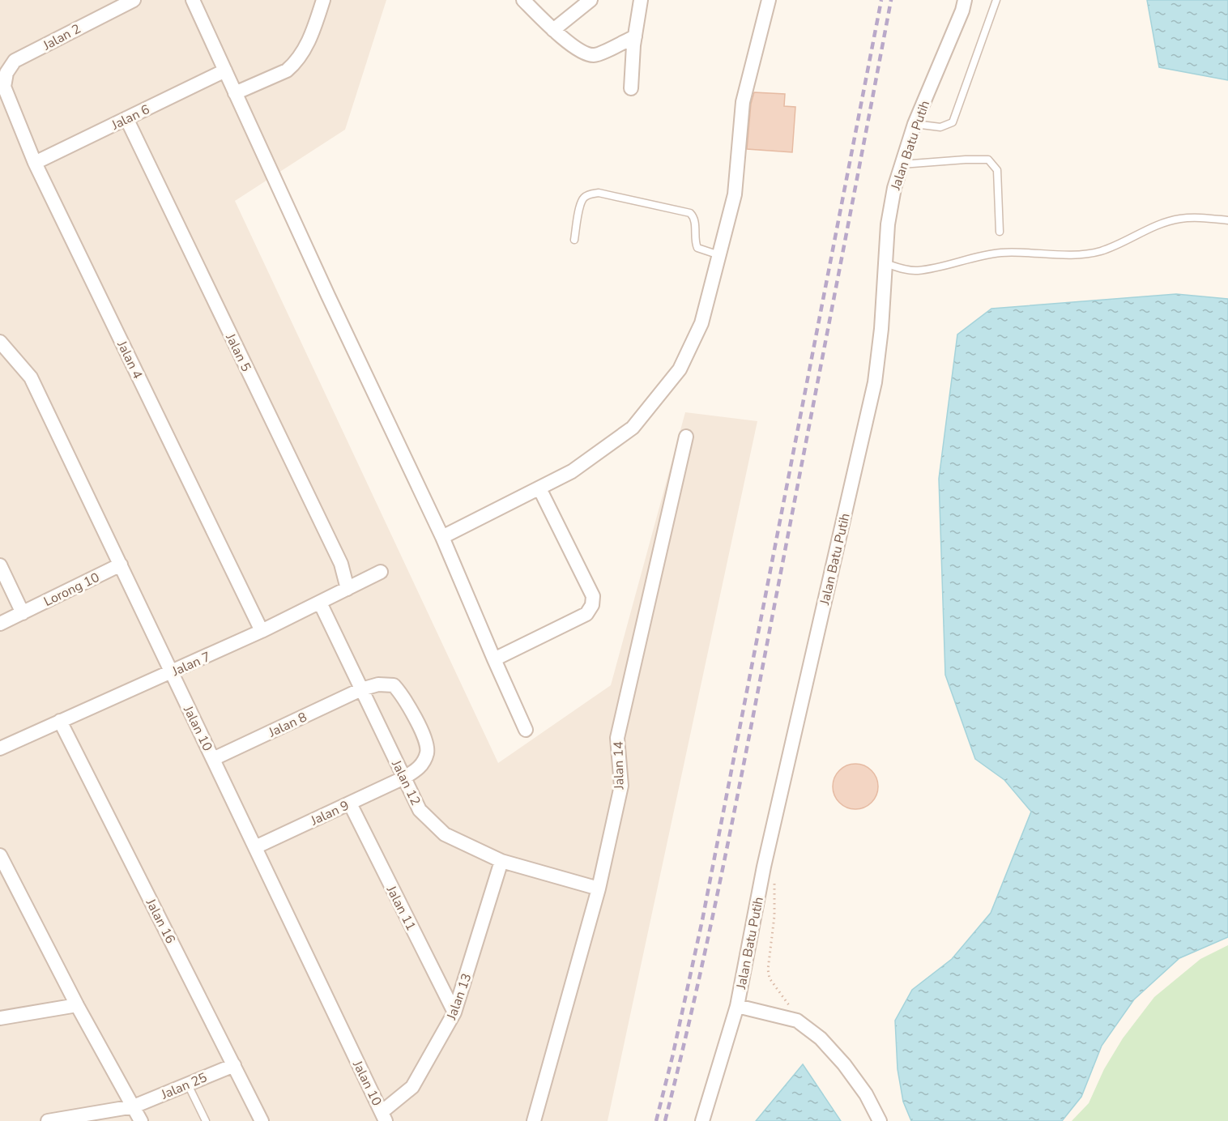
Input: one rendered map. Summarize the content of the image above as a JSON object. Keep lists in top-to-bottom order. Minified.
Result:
{"streets":{"street":["Jalan 2","Jalan 6","Jalan Batu Putih","Jalan 5","Jalan 4","Lorong 10","Jalan 7","Jalan 8","Jalan 10","Jalan 14","Jalan 12","Jalan 9","Jalan 11","Jalan 16","Jalan 13","Jalan 25"]},"crossings":[["Jalan 2","Jalan 4"],["Jalan 6","Jalan 5"],["Jalan 6","Jalan 4"],["Jalan 5","Jalan 7"],["Jalan 4","Jalan 7"],["Lorong 10","Jalan 10"],["Jalan 7","Jalan 10"],["Jalan 7","Jalan 12"],["Jalan 7","Jalan 16"],["Jalan 8","Jalan 10"],["Jalan 8","Jalan 12"],["Jalan 8","Jalan 9"],["Jalan 10","Jalan 9"],["Jalan 10","Jalan 13"],["Jalan 14","Jalan 12"],["Jalan 12","Jalan 9"],["Jalan 12","Jalan 13"],["Jalan 9","Jalan 11"],["Jalan 11","Jalan 13"],["Jalan 16","Jalan 25"]]}
